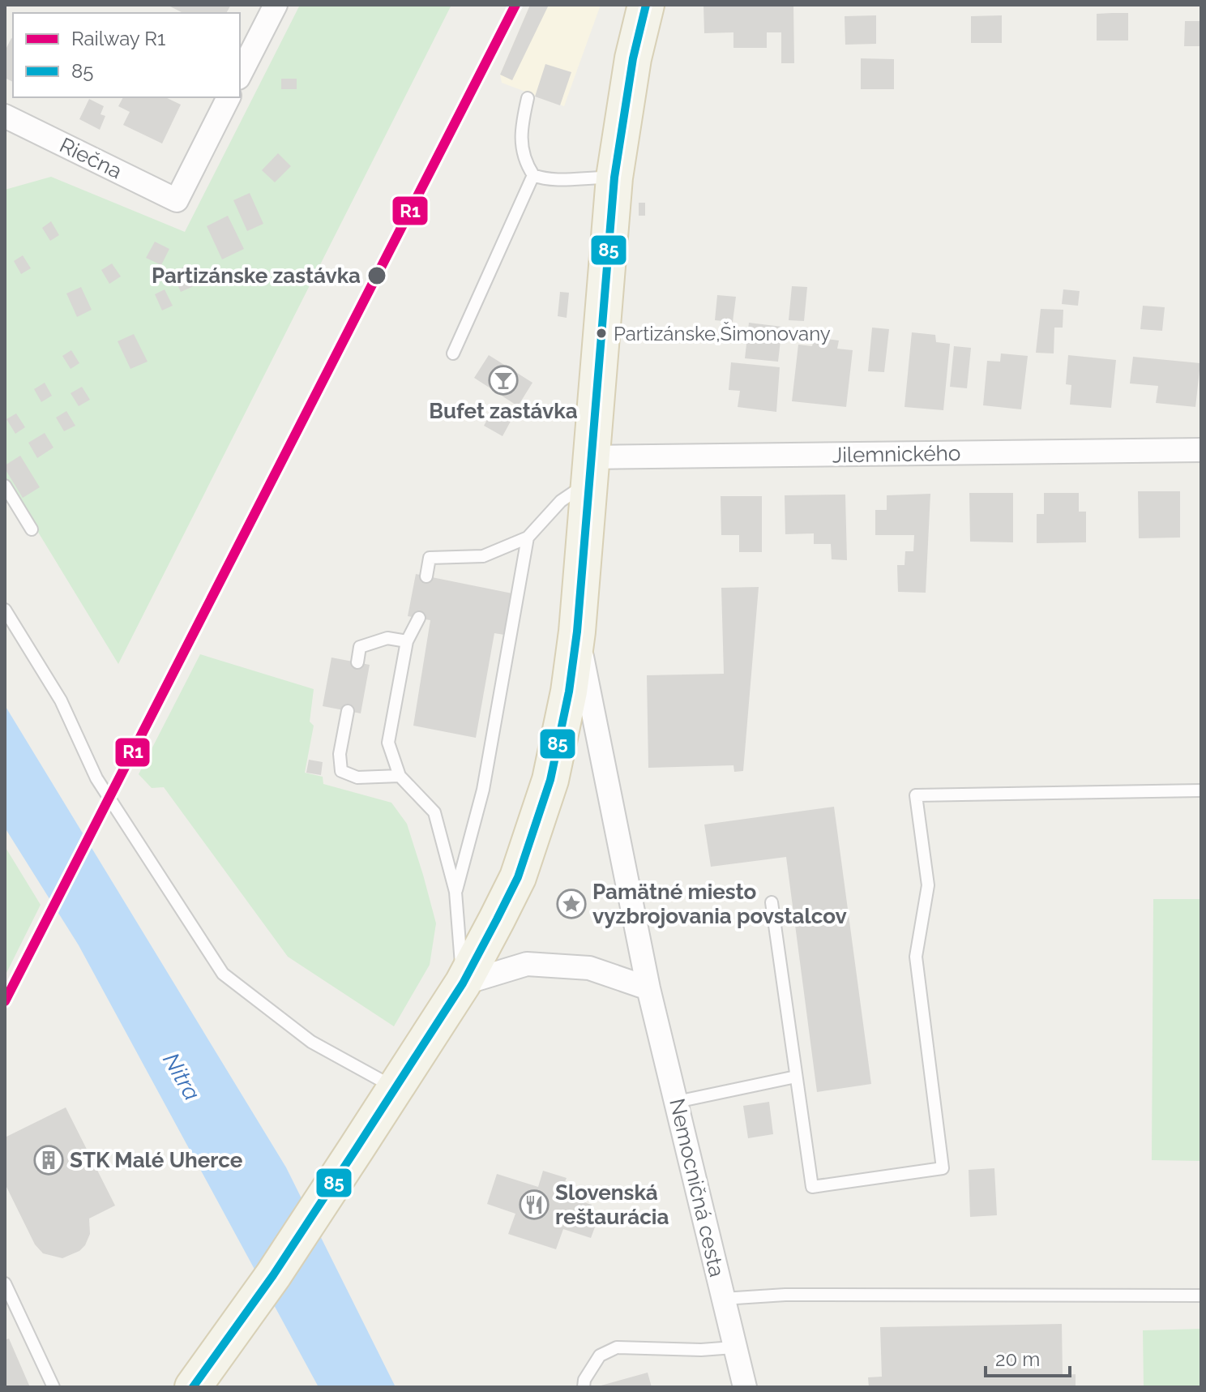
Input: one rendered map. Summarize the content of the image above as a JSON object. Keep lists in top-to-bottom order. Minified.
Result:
{"streets":{"street":["Riečna","Jilemnického","Nemocničná cesta"]},"water":["Nitra"],"places":{"other":["Partizánske zastávka","Partizánske,Šimonovany"],"bar":["Bufet zastávka"],"place":["Pamätné miesto vyzbrojovania povstalcov"],"building":["STK Malé Uherce"],"restaurant":["Slovenská reštaurácia"]},"lines":["rail line R1","transit line 85"],"legend":["Railway R1","85"],"scale_bar":"20 m"}
